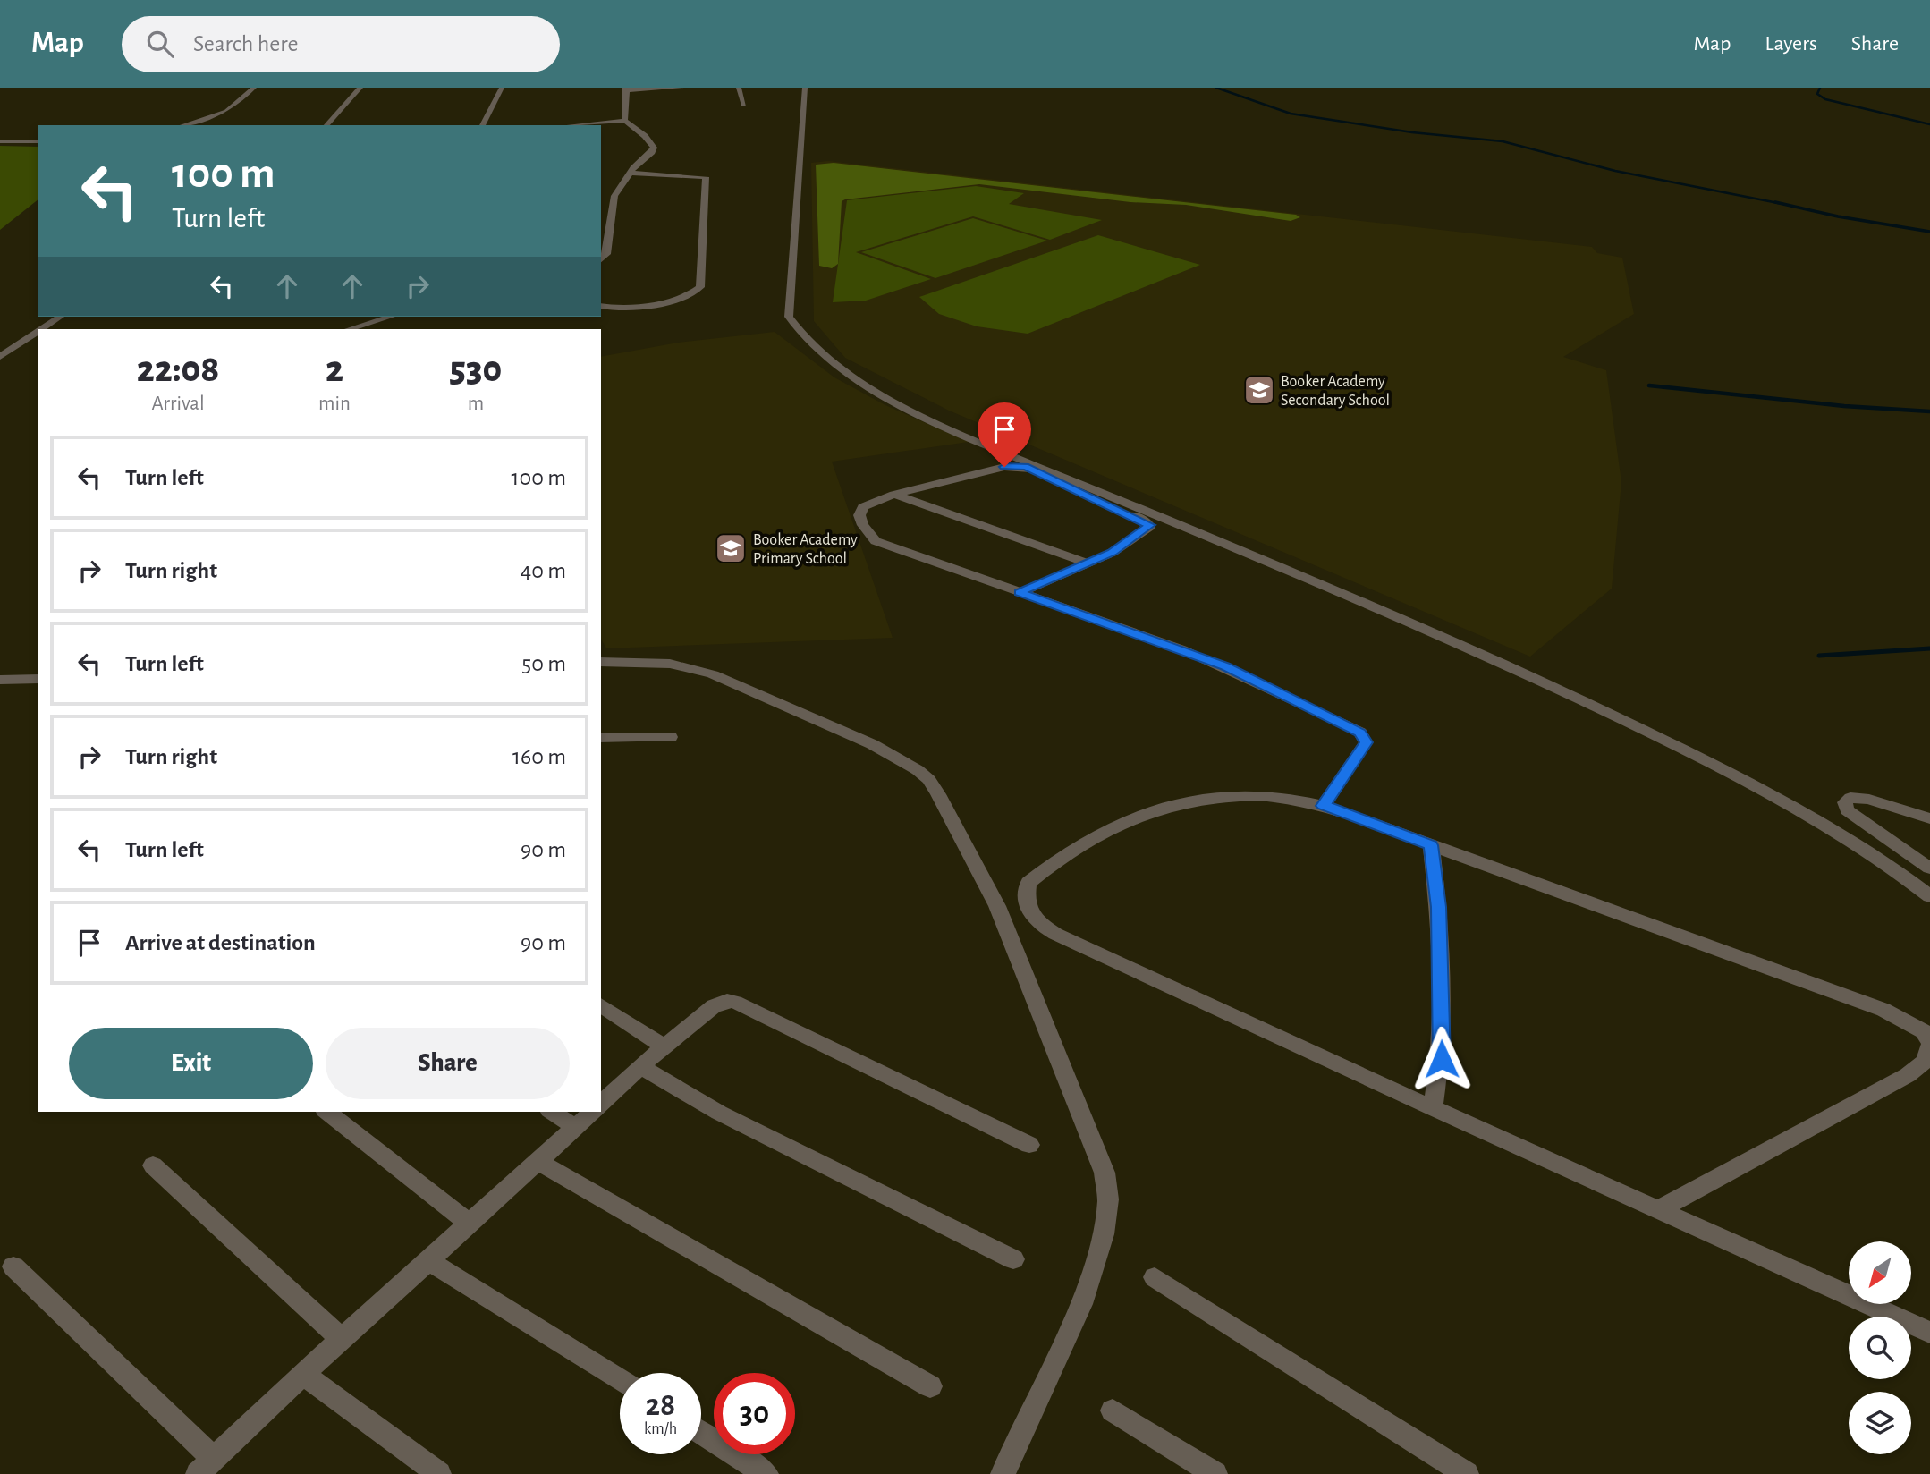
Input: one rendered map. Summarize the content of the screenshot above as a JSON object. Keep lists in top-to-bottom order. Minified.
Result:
{"places":{"school or university":["Booker Academy Secondary School","Booker Academy Primary School"]},"north":"bottom left","page":{"header":"Map","search":"Search here","nav":["Map","Layers","Share"],"turn":["100 m","Turn left"],"eta":["22:08","Arrival","2","min","530","m"],"list":[{"name":"Turn left","value":"100 m"},{"name":"Turn right","value":"40 m"},{"name":"Turn left","value":"50 m"},{"name":"Turn right","value":"160 m"},{"name":"Turn left","value":"90 m"},{"name":"Arrive at destination","value":"90 m"}],"buttons":["Exit","Share"],"speed":"28 km/h","limit":"30"}}
